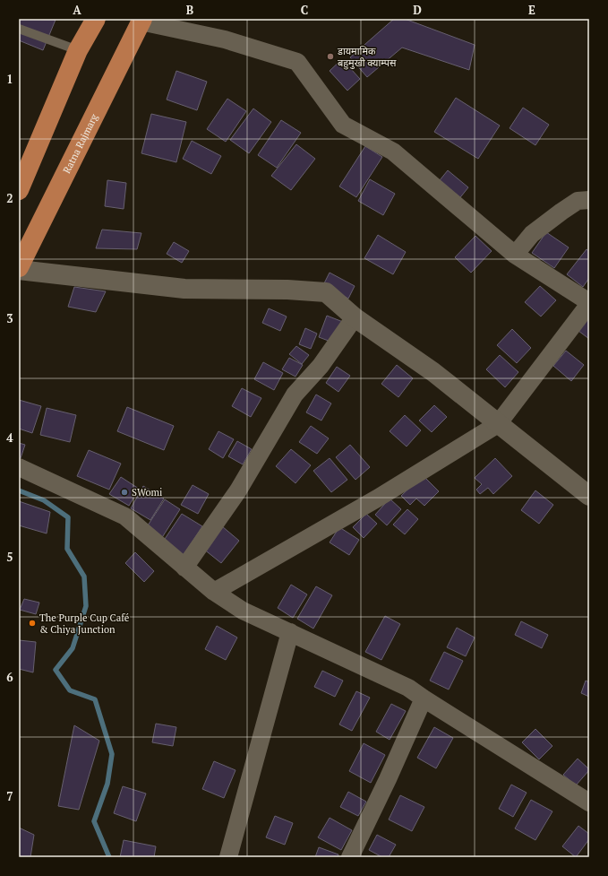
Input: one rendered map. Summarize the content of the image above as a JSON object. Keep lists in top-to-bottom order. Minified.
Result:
{"streets":{"highway":["Ratna Rajmarg"]},"places":["डायमामिक बहुमुखी क्याम्पस","SWomi","The Purple Cup Café & Chiya Junction"],"grid":{"columns":["A","B","C","D","E"],"rows":["1","2","3","4","5","6","7"]}}
